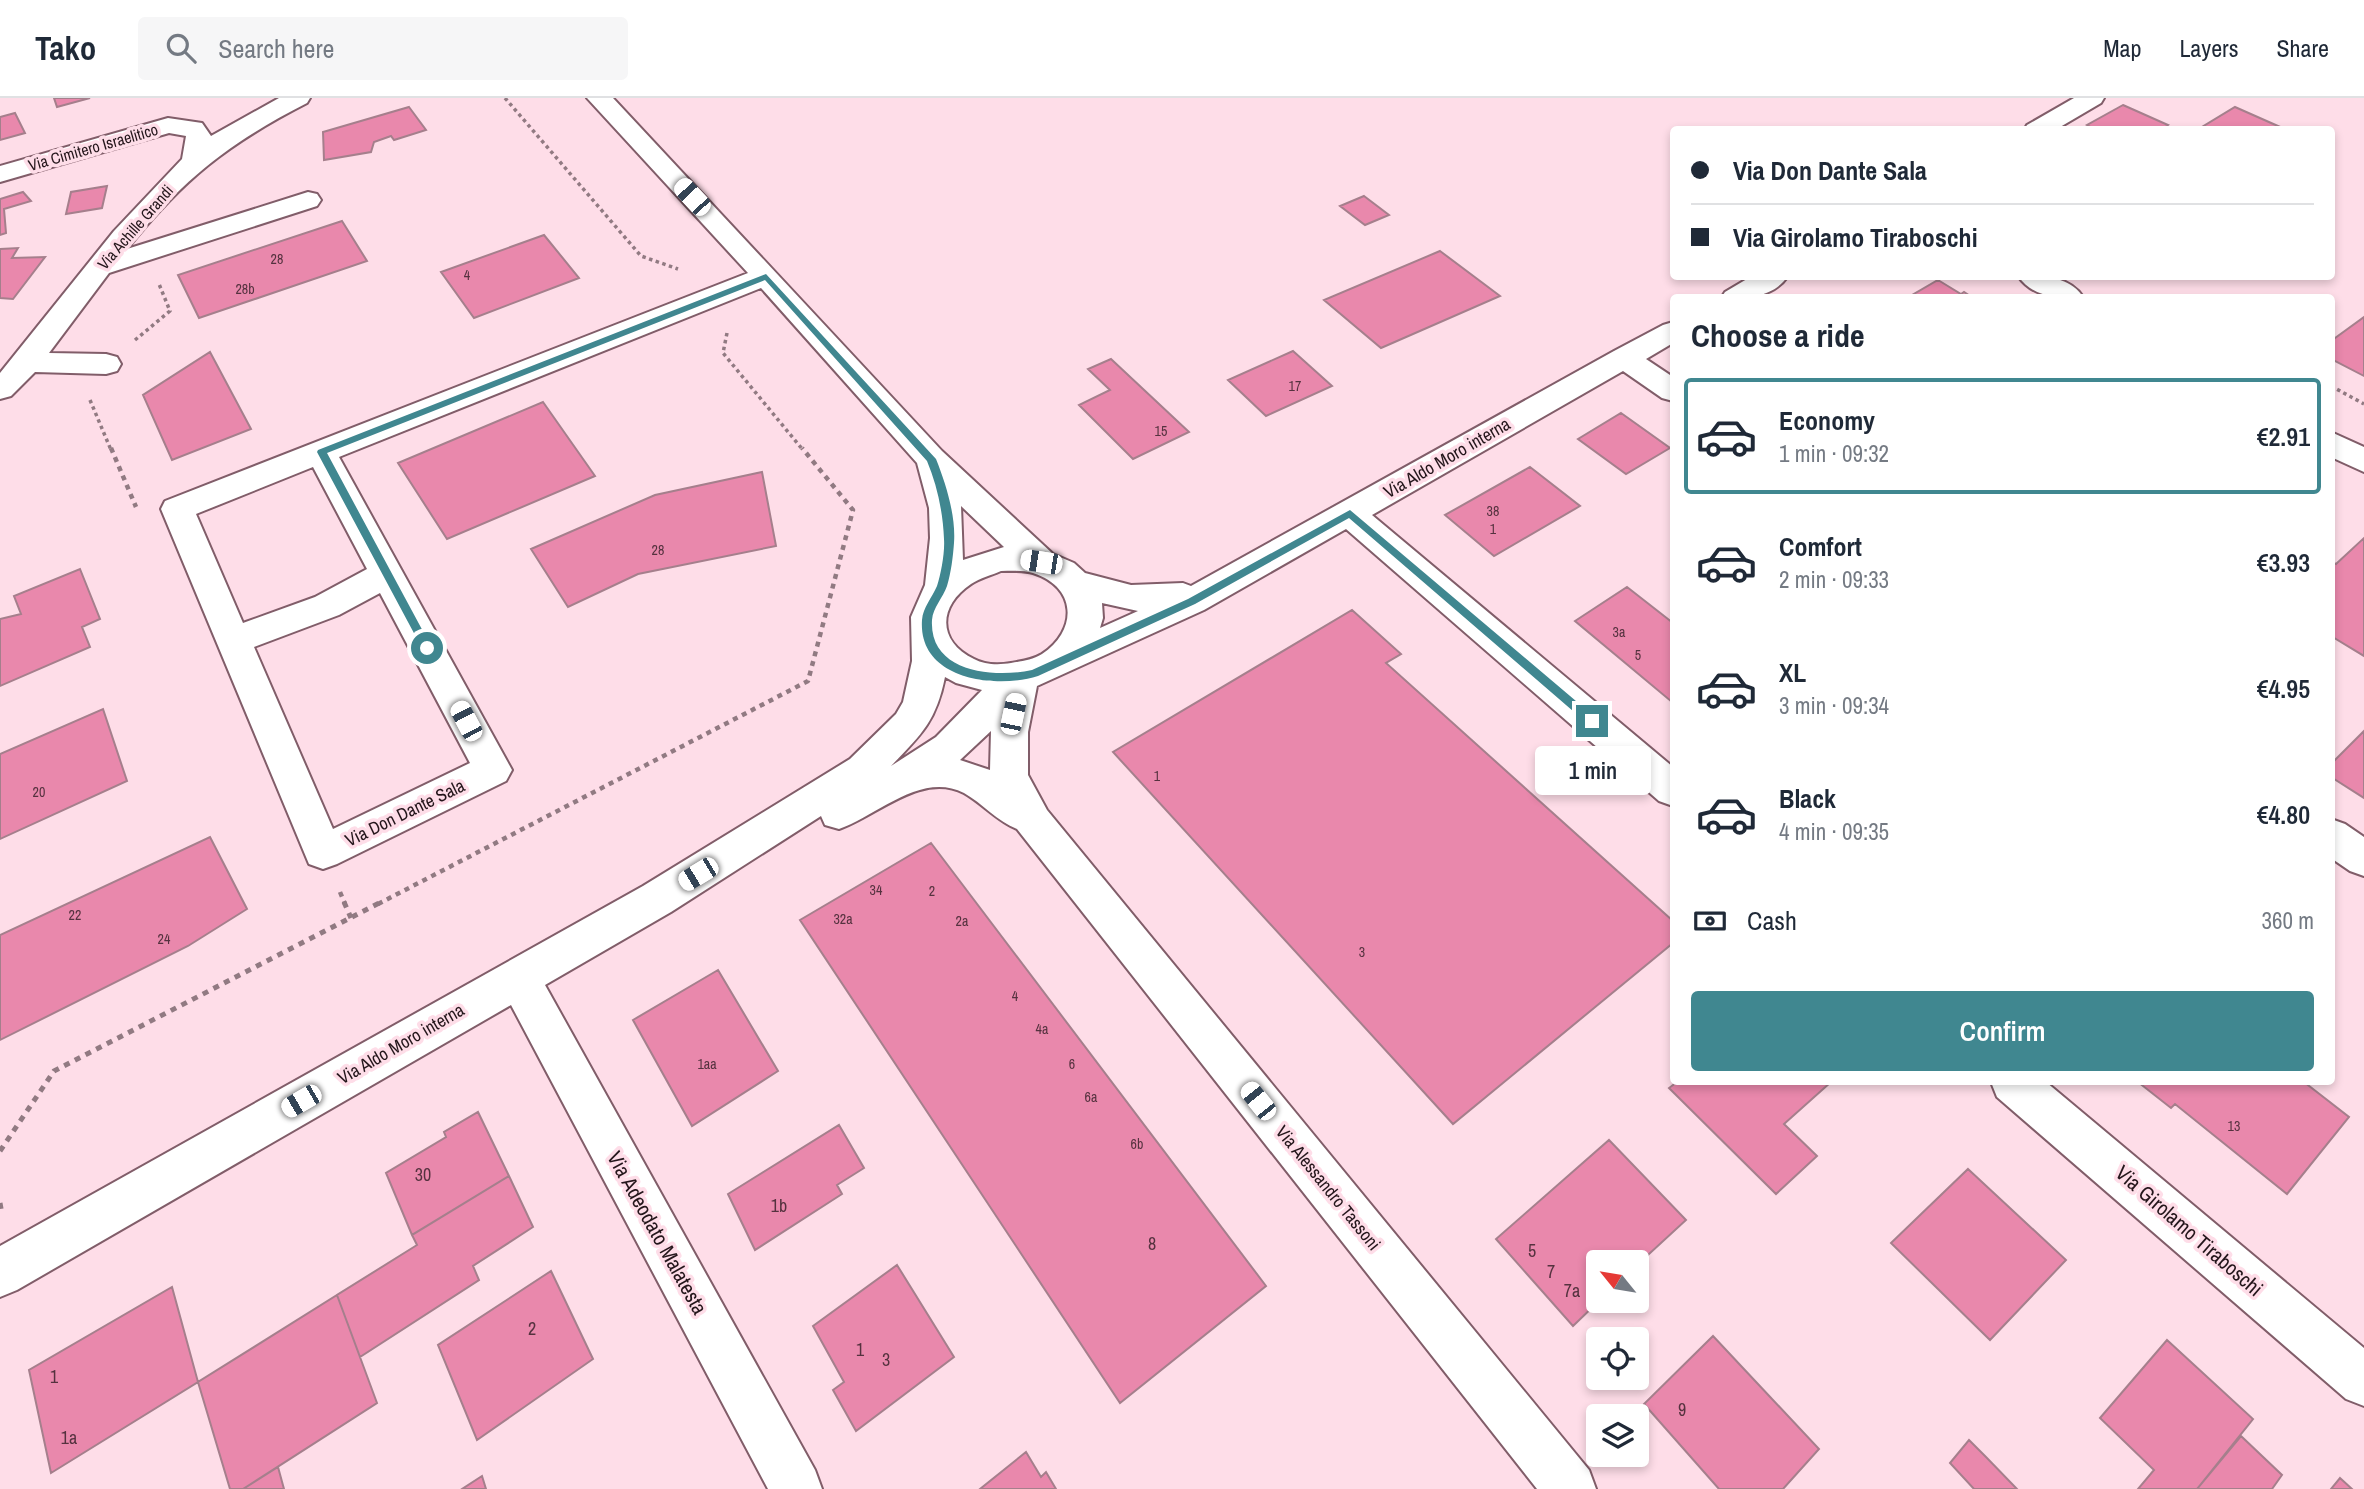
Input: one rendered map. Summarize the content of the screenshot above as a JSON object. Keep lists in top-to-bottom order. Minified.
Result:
{"streets":{"street":["Via Cimitero Israelitico","Via Achille Grandi","Via Aldo Moro interna","Via Don Dante Sala","Via Alessandro Tassoni","Via Girolamo Tiraboschi","Via Adeodato Malatesta"]},"crossings":[["Via Cimitero Israelitico","Via Achille Grandi"],["Via Aldo Moro interna","Via Alessandro Tassoni"],["Via Aldo Moro interna","Via Adeodato Malatesta"]],"house_numbers":["28","4","28b","17","15","38","1","28","3a","5","1","20","34","2","22","32a","2a","24","3","4","4a","1aa","6","6a","13","6b","30","1b","8","5","7","7a","2","1","3","1","9","1a"],"north":"top left","page":{"header":"Tako","search":"Search here","nav":["Map","Layers","Share"],"banner":["Via Don Dante Sala","Via Girolamo Tiraboschi"],"heading":"Choose a ride","list":[{"name":"Economy","note":"1 min · 09:32","value":"€2.91"},{"name":"Comfort","note":"2 min · 09:33","value":"€3.93"},{"name":"XL","note":"3 min · 09:34","value":"€4.95"},{"name":"Black","note":"4 min · 09:35","value":"€4.80"}],"bubble":"1 min","pay":["Cash","360 m"],"buttons":"Confirm"}}
